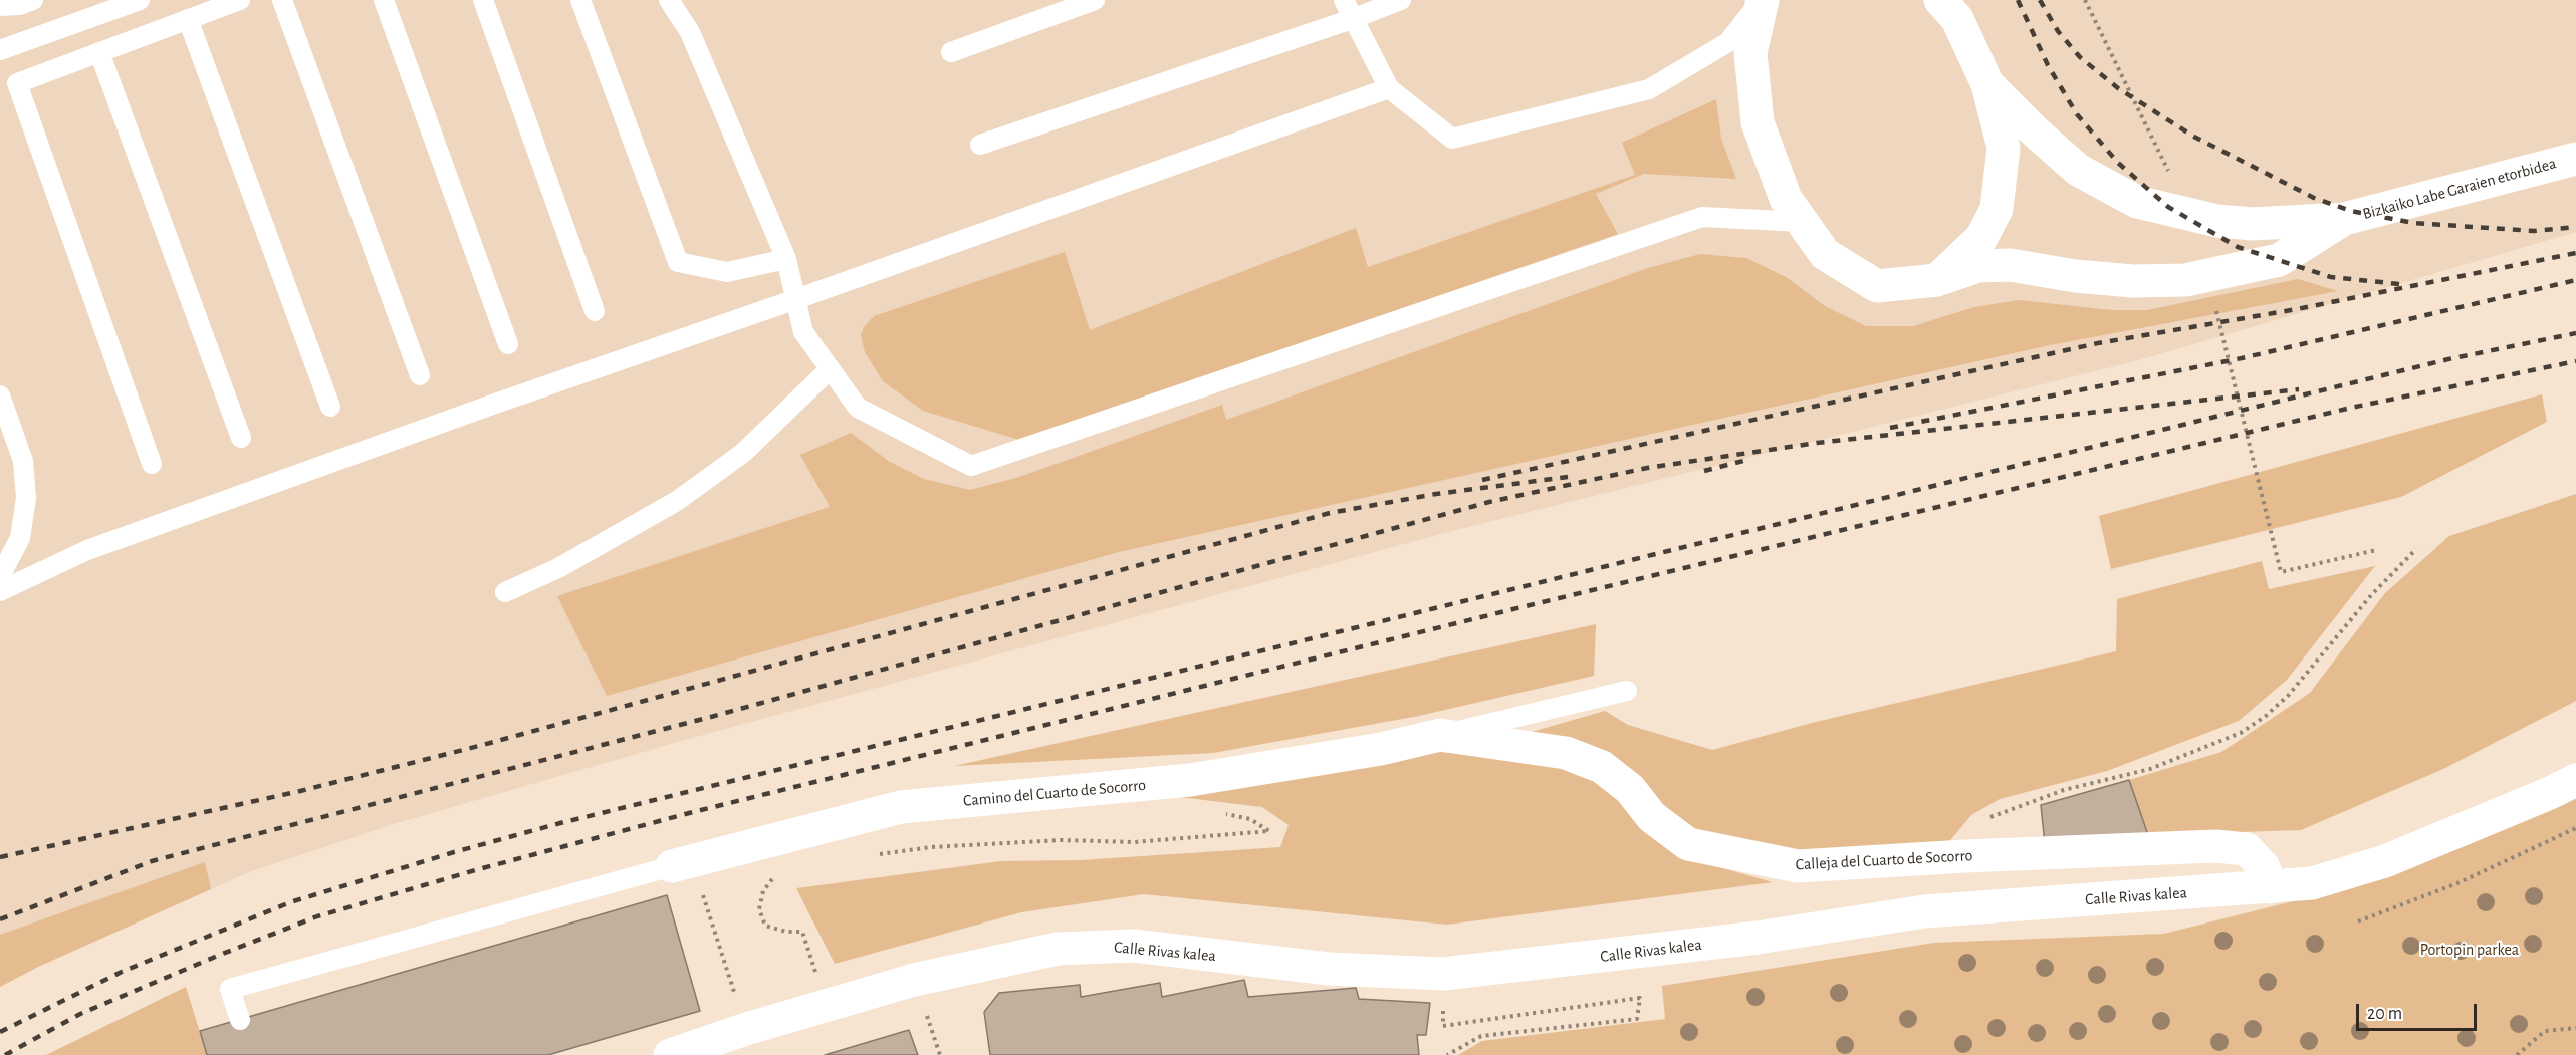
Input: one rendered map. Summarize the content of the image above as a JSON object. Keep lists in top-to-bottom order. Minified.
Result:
{"streets":{"street":["Bizkaiko Labe Garaien etorbidea","Camino del Cuarto de Socorro","Calleja del Cuarto de Socorro","Calle Rivas kalea"]},"crossings":[["Camino del Cuarto de Socorro","Calleja del Cuarto de Socorro"],["Calleja del Cuarto de Socorro","Calle Rivas kalea"]],"parks":["Portopin parkea"],"scale_bar":"20 m"}
